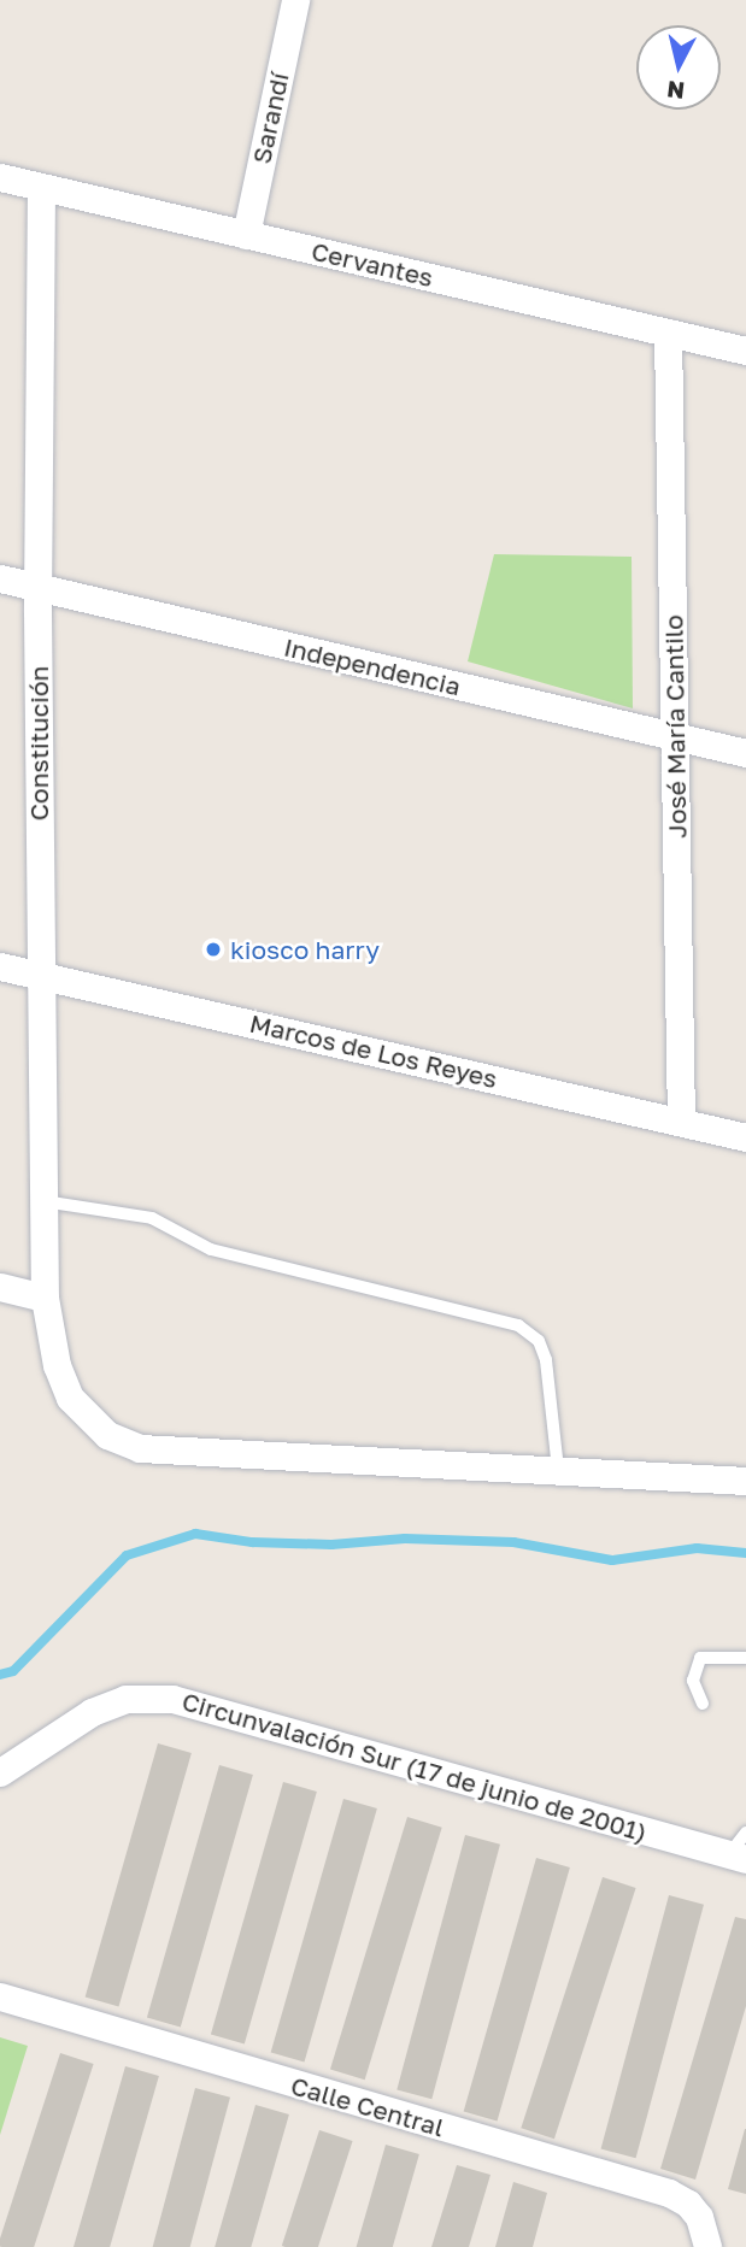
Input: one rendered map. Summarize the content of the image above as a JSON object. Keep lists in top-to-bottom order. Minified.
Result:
{"streets":{"street":["Sarandí","Cervantes","Independencia","José María Cantilo","Constitución","Marcos de Los Reyes","Circunvalación Sur (17 de junio de 2001)","Calle Central"]},"crossings":[["Sarandí","Cervantes"],["Cervantes","José María Cantilo"],["Cervantes","Constitución"],["Independencia","José María Cantilo"],["Independencia","Constitución"],["José María Cantilo","Marcos de Los Reyes"],["Constitución","Marcos de Los Reyes"]],"places":["kiosco harry"],"north":"bottom"}
